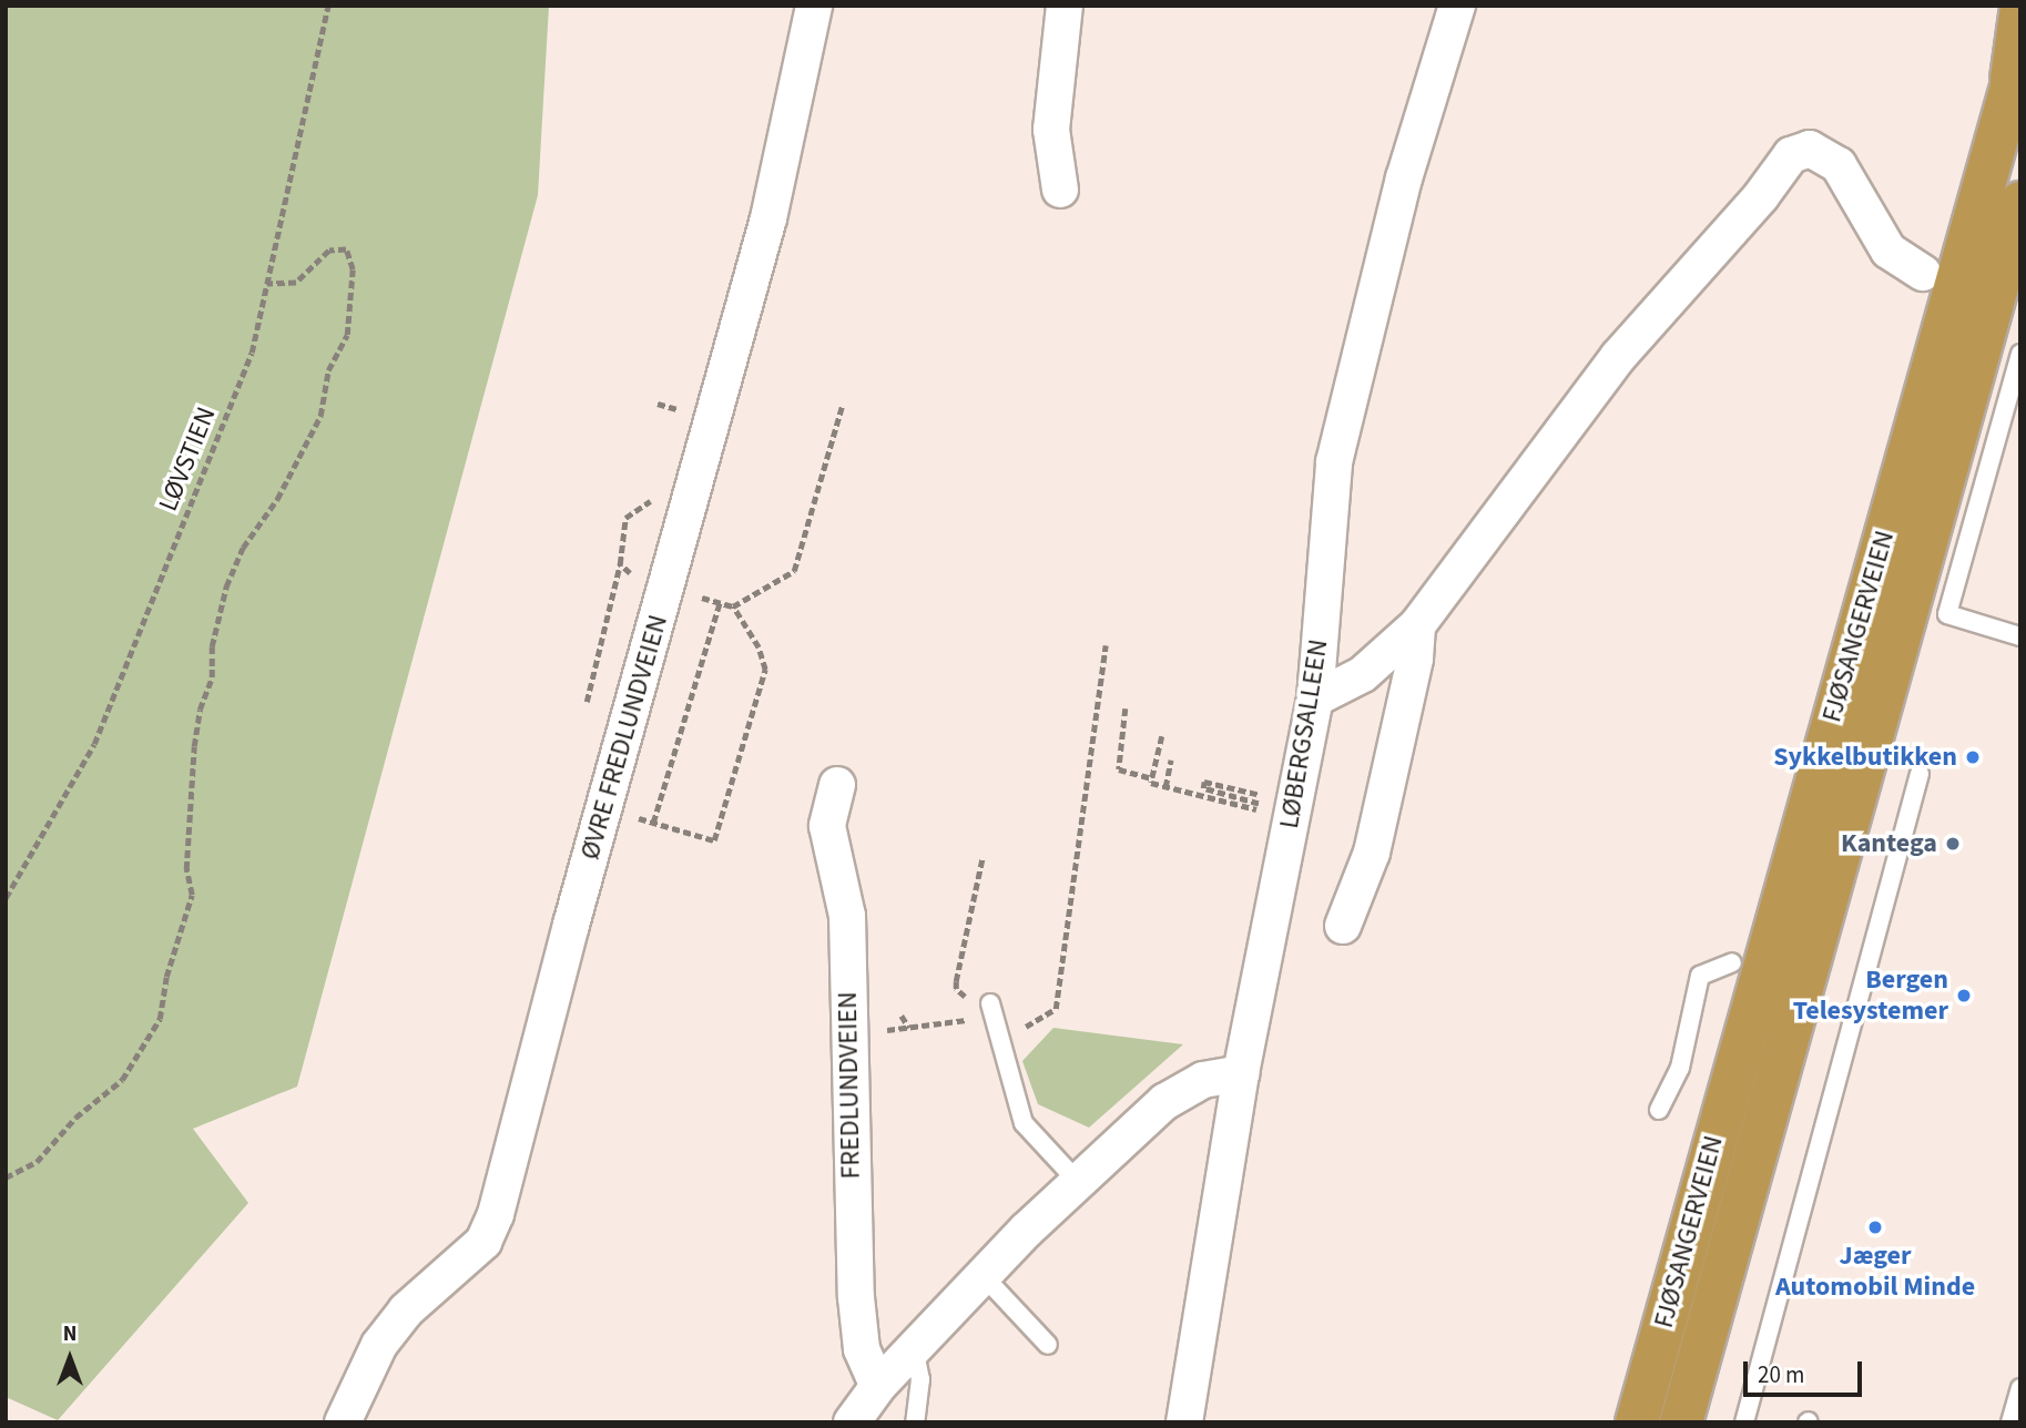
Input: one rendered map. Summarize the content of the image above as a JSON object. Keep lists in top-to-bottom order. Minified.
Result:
{"streets":{"highway":["FJØSANGERVEIEN"],"street":["LØBERGSALLEEN","ØVRE FREDLUNDVEIEN","FREDLUNDVEIEN"],"path":["LØVSTIEN"]},"places":["Sykkelbutikken","Kantega","Bergen Telesystemer","Jæger Automobil Minde"],"scale_bar":"20 m","north":"top"}
